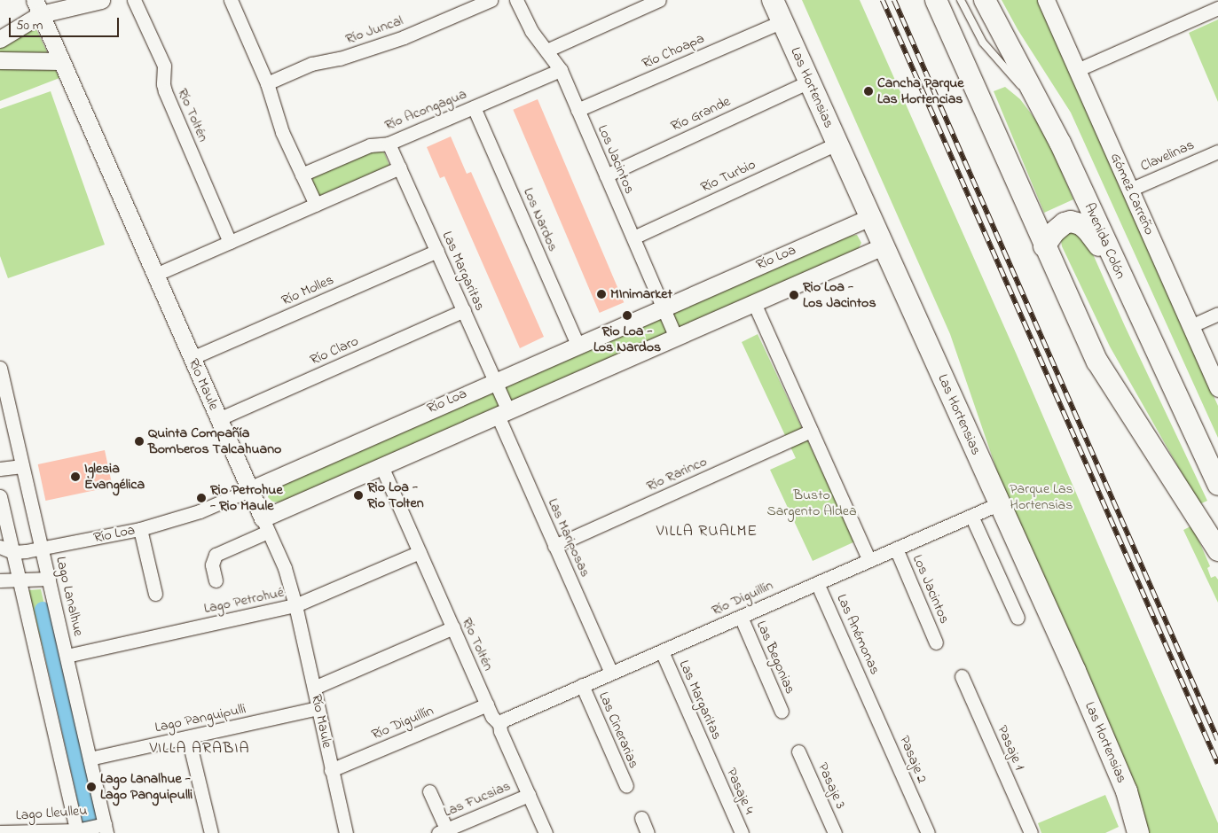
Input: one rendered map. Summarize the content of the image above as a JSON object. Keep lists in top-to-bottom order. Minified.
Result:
{"streets":{"main road":["Las Hortensias","Avenida Colón"],"street":["Río Juncal","Río Choapa","Río Acongagua","Río Grande","Río Toltén","Clavelinas","Los Jacintos","Río Turbio","Gómez Carreño","Los Nardos","Río Loa","Las Margaritas","Río Molles","Río Claro","Río Maule","Río Rarinco","Las Mariposas","Lago Lanalhue","Río Diguillín","Lago Petrohué","Las Anémonas","Las Begonias","Lago Panguipulli","Las Cinerarias","Pasaje 1","Pasaje 2","Pasaje 3","Pasaje 4","Las Fucsias","Lago Lleulleu"]},"crossings":[["Río Choapa","Las Hortensias"],["Río Choapa","Los Jacintos"],["Las Hortensias","Río Grande"],["Las Hortensias","Río Turbio"],["Las Hortensias","Río Loa"],["Las Hortensias","Río Diguillín"],["Río Acongagua","Los Jacintos"],["Río Acongagua","Los Nardos"],["Río Acongagua","Las Margaritas"],["Río Grande","Los Jacintos"],["Río Toltén","Río Diguillín"],["Río Toltén","Lago Petrohué"],["Río Toltén","Las Fucsias"],["Clavelinas","Gómez Carreño"],["Los Jacintos","Río Turbio"],["Los Jacintos","Río Loa"],["Los Jacintos","Río Diguillín"],["Los Nardos","Río Loa"],["Río Loa","Las Margaritas"],["Río Loa","Río Maule"],["Río Loa","Lago Lanalhue"],["Las Margaritas","Río Molles"],["Las Margaritas","Río Claro"],["Las Margaritas","Las Mariposas"],["Las Margaritas","Río Diguillín"],["Las Margaritas","Pasaje 4"],["Río Molles","Río Maule"],["Río Claro","Río Maule"],["Río Maule","Río Diguillín"],["Río Maule","Lago Petrohué"],["Río Maule","Lago Panguipulli"],["Río Rarinco","Las Mariposas"],["Las Mariposas","Río Diguillín"],["Lago Lanalhue","Lago Petrohué"],["Lago Lanalhue","Lago Panguipulli"],["Lago Lanalhue","Lago Lleulleu"],["Río Diguillín","Las Anémonas"],["Río Diguillín","Las Begonias"],["Río Diguillín","Las Cinerarias"],["Las Anémonas","Pasaje 2"]],"districts":["VILLA RUALME","VILLA ARABIA"],"parks":["Parque Las Hortensias","Busto Sargento Aldea"],"places":["Cancha Parque Las Hortencias","MInimarket","Rio Loa - Los Jacintos","Rio Loa - Los Nardos","Quinta Compañía Bomberos Talcahuano","Iglesia Evangélica","Rio Loa - Rio Tolten","Rio Petrohue - Rio Maule","Lago Lanalhue - Lago Panguipulli"],"scale_bar":"50 m"}
